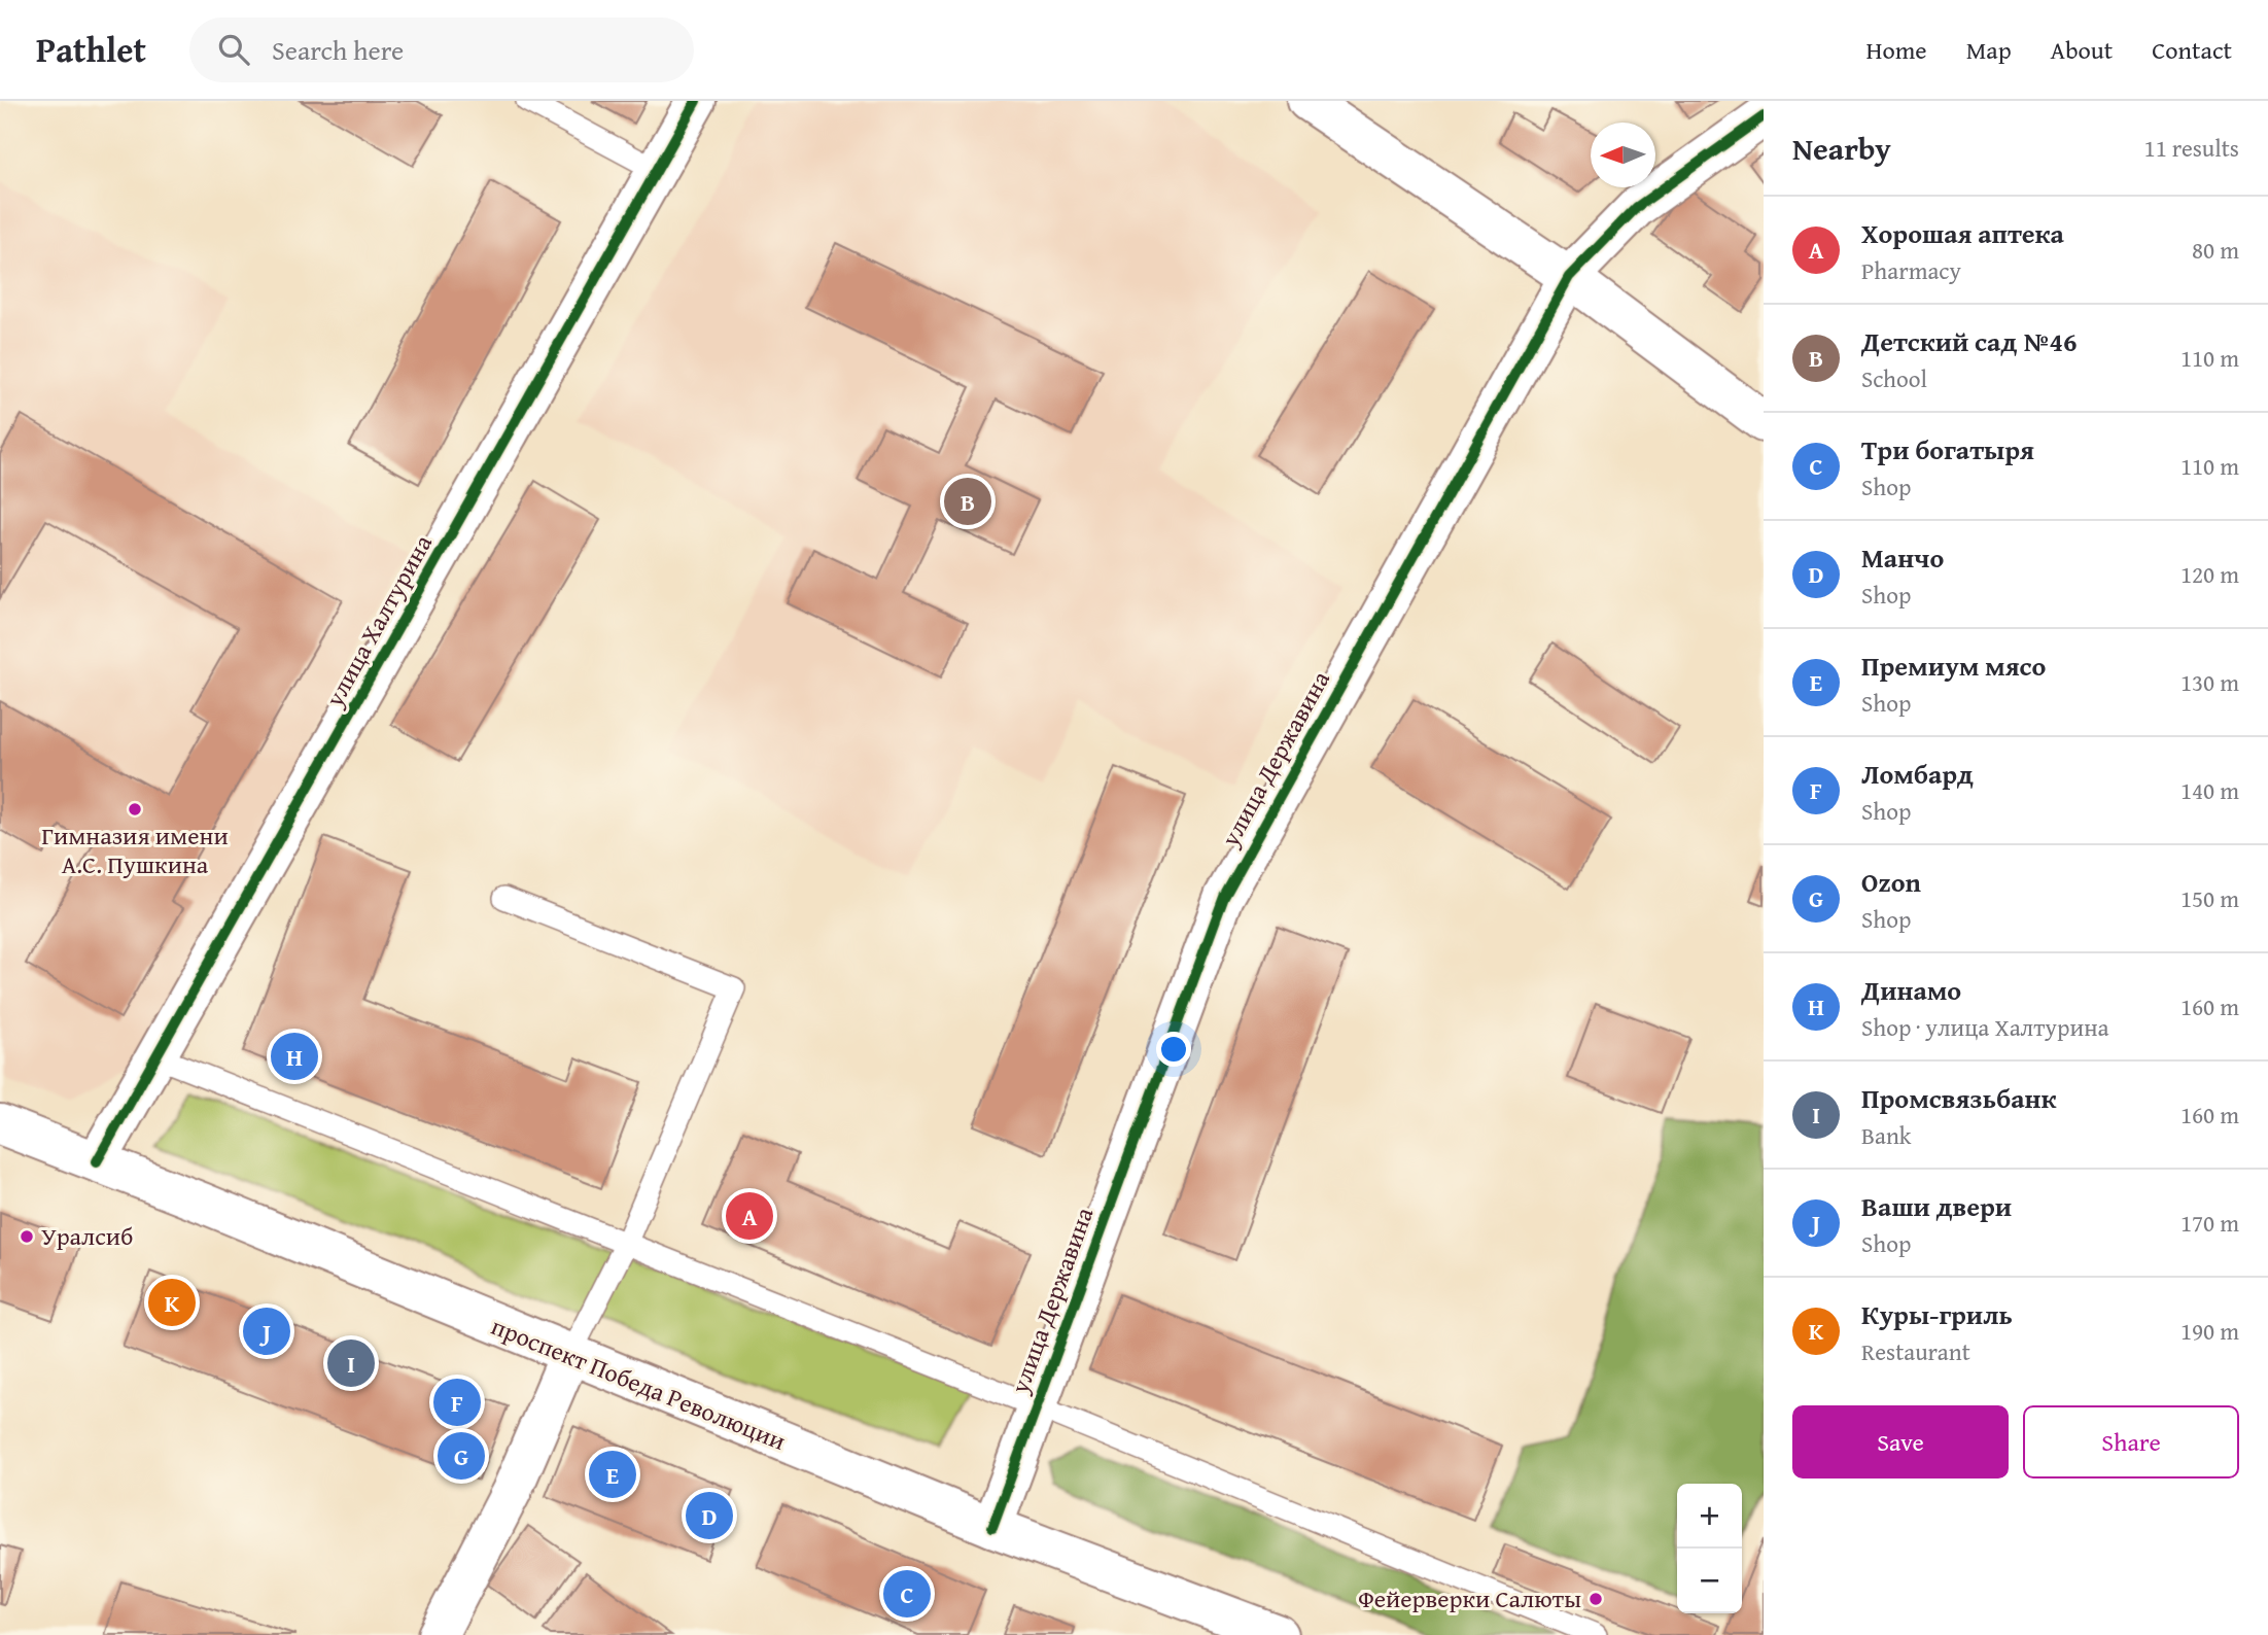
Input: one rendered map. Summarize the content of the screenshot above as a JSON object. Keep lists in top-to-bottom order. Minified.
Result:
{"streets":{"street":["улица Халтурина","улица Державина","проспект Победа Революции"]},"crossings":[["улица Халтурина","проспект Победа Революции"],["улица Державина","проспект Победа Революции"]],"places":["Гимназия имени А.С. Пушкина","Уралсиб","Фейерверки Салюты"],"north":"left","page":{"header":"Pathlet","search":"Search here","nav":["Home","Map","About","Contact"],"heading":["Nearby","11 results"],"list":[{"mark":"A","name":"Хорошая аптека","note":"Pharmacy","value":"80 m"},{"mark":"B","name":"Детский сад №46","note":"School","value":"110 m"},{"mark":"C","name":"Три богатыря","note":"Shop","value":"110 m"},{"mark":"D","name":"Манчо","note":"Shop","value":"120 m"},{"mark":"E","name":"Премиум мясо","note":"Shop","value":"130 m"},{"mark":"F","name":"Ломбард","note":"Shop","value":"140 m"},{"mark":"G","name":"Ozon","note":"Shop","value":"150 m"},{"mark":"H","name":"Динамо","note":"Shop · улица Халтурина","value":"160 m"},{"mark":"I","name":"Промсвязьбанк","note":"Bank","value":"160 m"},{"mark":"J","name":"Ваши двери","note":"Shop","value":"170 m"},{"mark":"K","name":"Куры-гриль","note":"Restaurant","value":"190 m"}],"pins":["B","H","A","K","J","I","F","G","E","D","C"],"buttons":["Save","Share"],"map_buttons":["+","−"]}}
